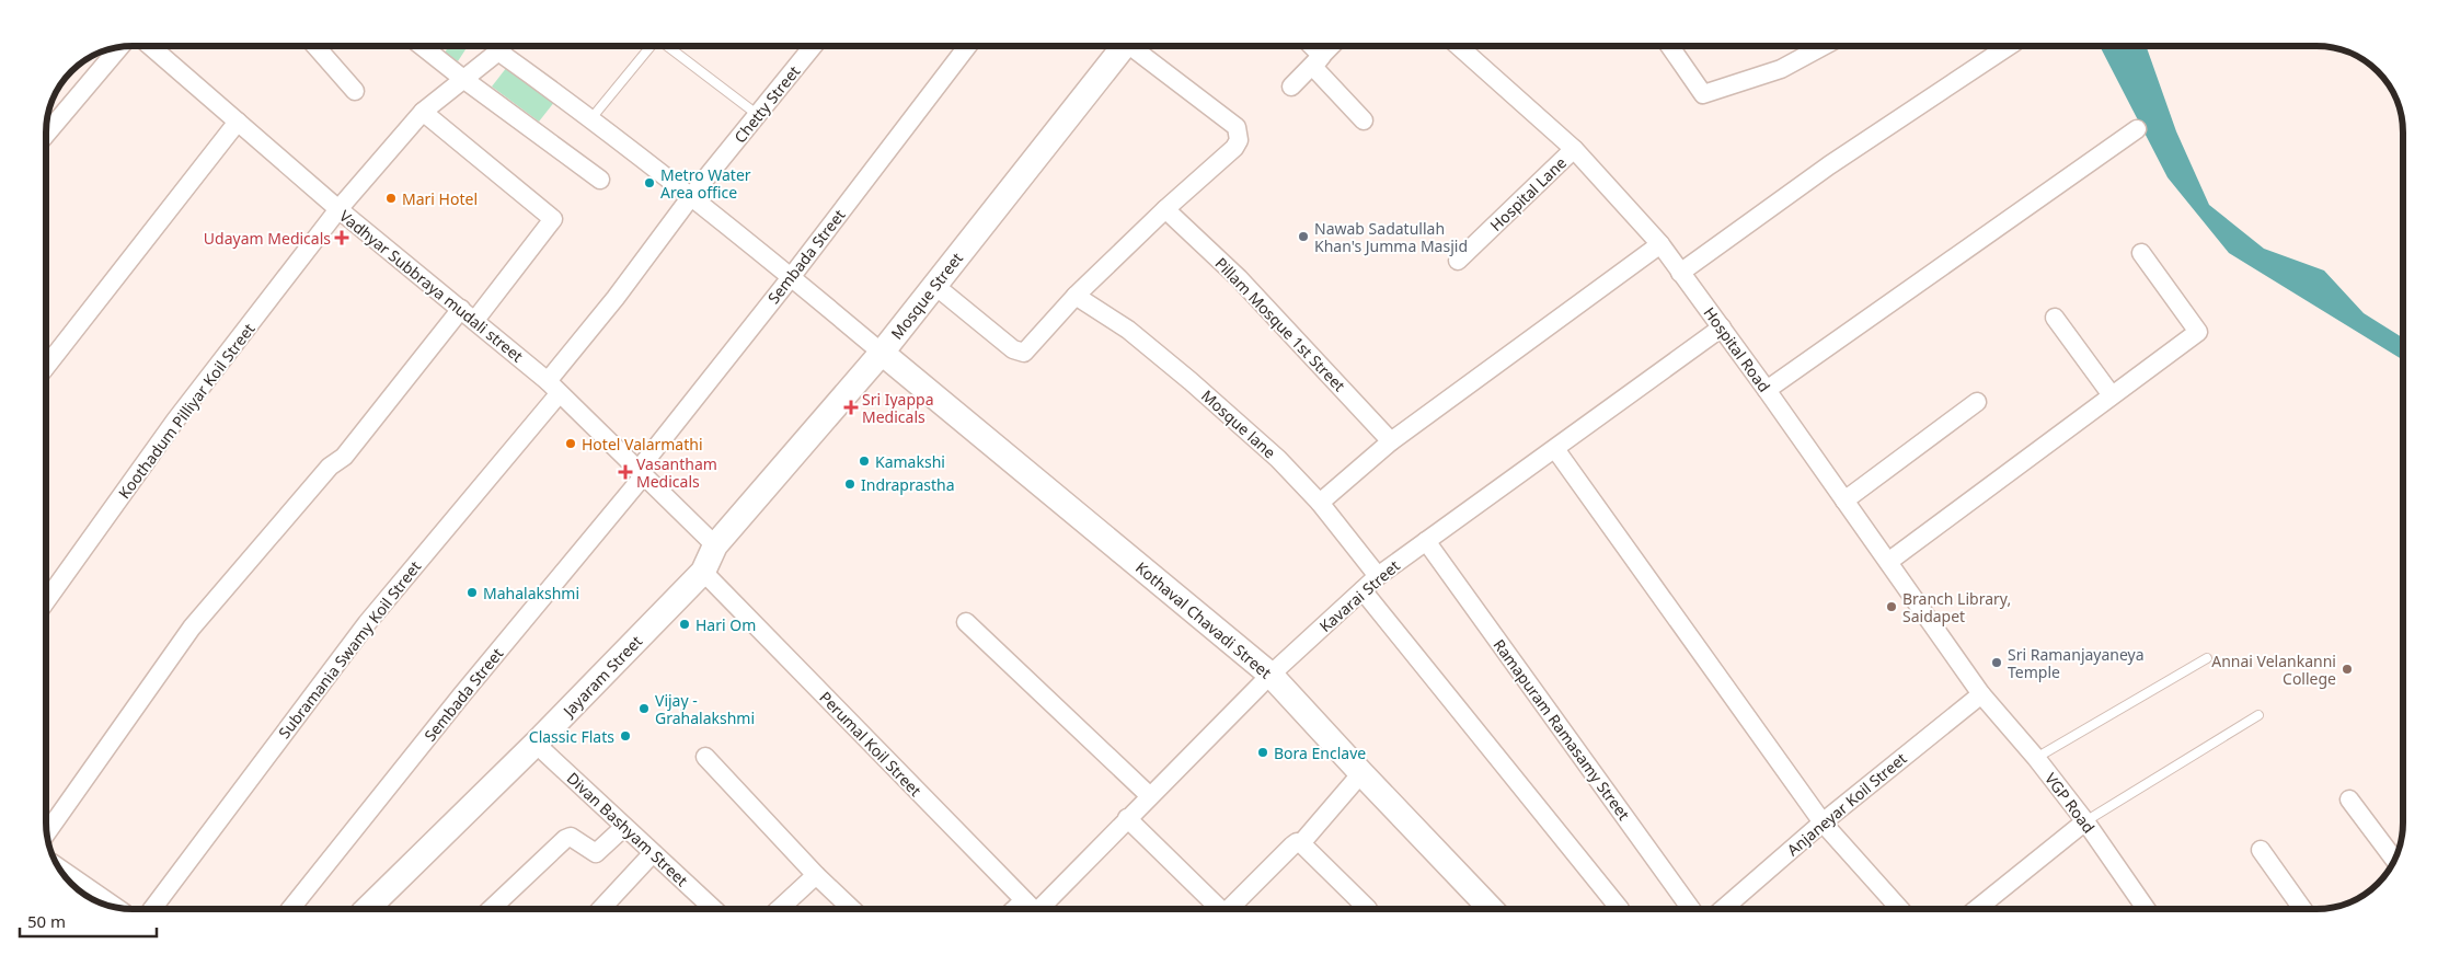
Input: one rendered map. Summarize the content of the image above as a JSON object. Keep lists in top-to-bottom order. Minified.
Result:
{"streets":{"main road":["Mosque Street","Kothaval Chavadi Street","Jayaram Street"],"street":["Chetty Street","Hospital Lane","Sembada Street","Vadhyar Subbraya mudali street","Pillam Mosque 1st Street","Hospital Road","Koothadum Pilliyar Koil Street","Mosque lane","Kavarai Street","Subramania Swamy Koil Street","Ramapuram Ramasamy Street","Perumal Koil Street","VGP Road","Anjaneyar Koil Street","Divan Bashyam Street"]},"crossings":[["Chetty Street","Subramania Swamy Koil Street"],["Hospital Lane","Hospital Road"],["Sembada Street","Vadhyar Subbraya mudali street"],["Vadhyar Subbraya mudali street","Mosque Street"],["Vadhyar Subbraya mudali street","Koothadum Pilliyar Koil Street"],["Vadhyar Subbraya mudali street","Subramania Swamy Koil Street"],["Vadhyar Subbraya mudali street","Jayaram Street"],["Mosque Street","Kothaval Chavadi Street"],["Mosque Street","Jayaram Street"],["Hospital Road","Kavarai Street"],["Hospital Road","VGP Road"],["Hospital Road","Anjaneyar Koil Street"],["Mosque lane","Kavarai Street"],["Kavarai Street","Kothaval Chavadi Street"],["Kavarai Street","Ramapuram Ramasamy Street"],["Kavarai Street","Perumal Koil Street"],["Jayaram Street","Perumal Koil Street"],["Jayaram Street","Divan Bashyam Street"],["VGP Road","Anjaneyar Koil Street"]],"places":{"other":["Metro Water Area office","Mari Hotel","Nawab Sadatullah Khan's Jumma Masjid","Hotel Valarmathi","Kamakshi","Indraprastha","Mahalakshmi","Branch Library, Saidapet","Hari Om","Sri Ramanjayaneya Temple","Annai Velankanni College","Vijay - Grahalakshmi","Classic Flats","Bora Enclave"],"health":["Udayam Medicals","Sri Iyappa Medicals","Vasantham Medicals"]},"scale_bar":"50 m"}
